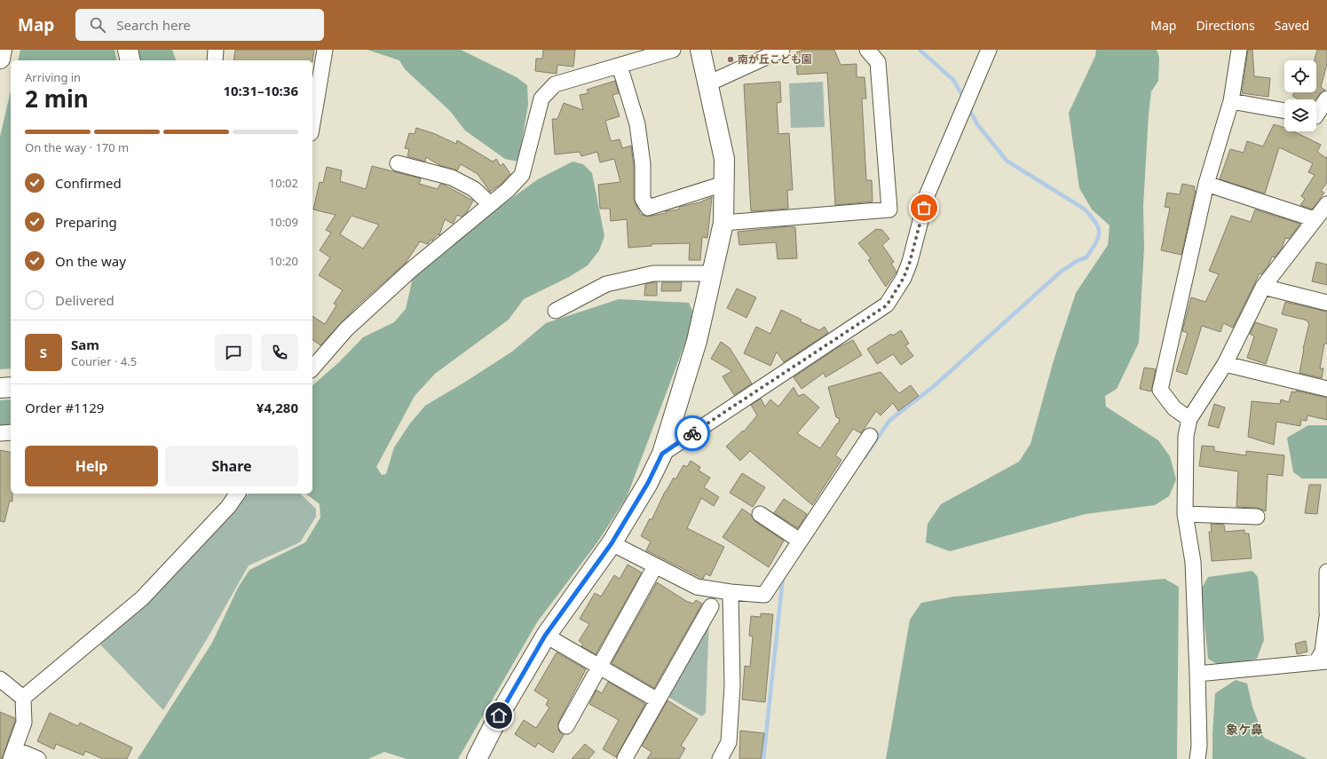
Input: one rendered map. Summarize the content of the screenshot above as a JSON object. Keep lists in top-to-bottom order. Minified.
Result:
{"districts":["象ケ鼻"],"places":["南が丘こども園"],"page":{"header":"Map","search":"Search here","nav":["Map","Directions","Saved"],"heading":["2 min","Arriving in","10:31–10:36"],"panel":["Sam","Courier · 4.5","Order #1129","¥4,280"],"bar":"On the way · 170 m","list":[["Confirmed","10:02"],["Preparing","10:09"],["On the way","10:20"],"Delivered"],"round":"S","buttons":["Help","Share"]}}
